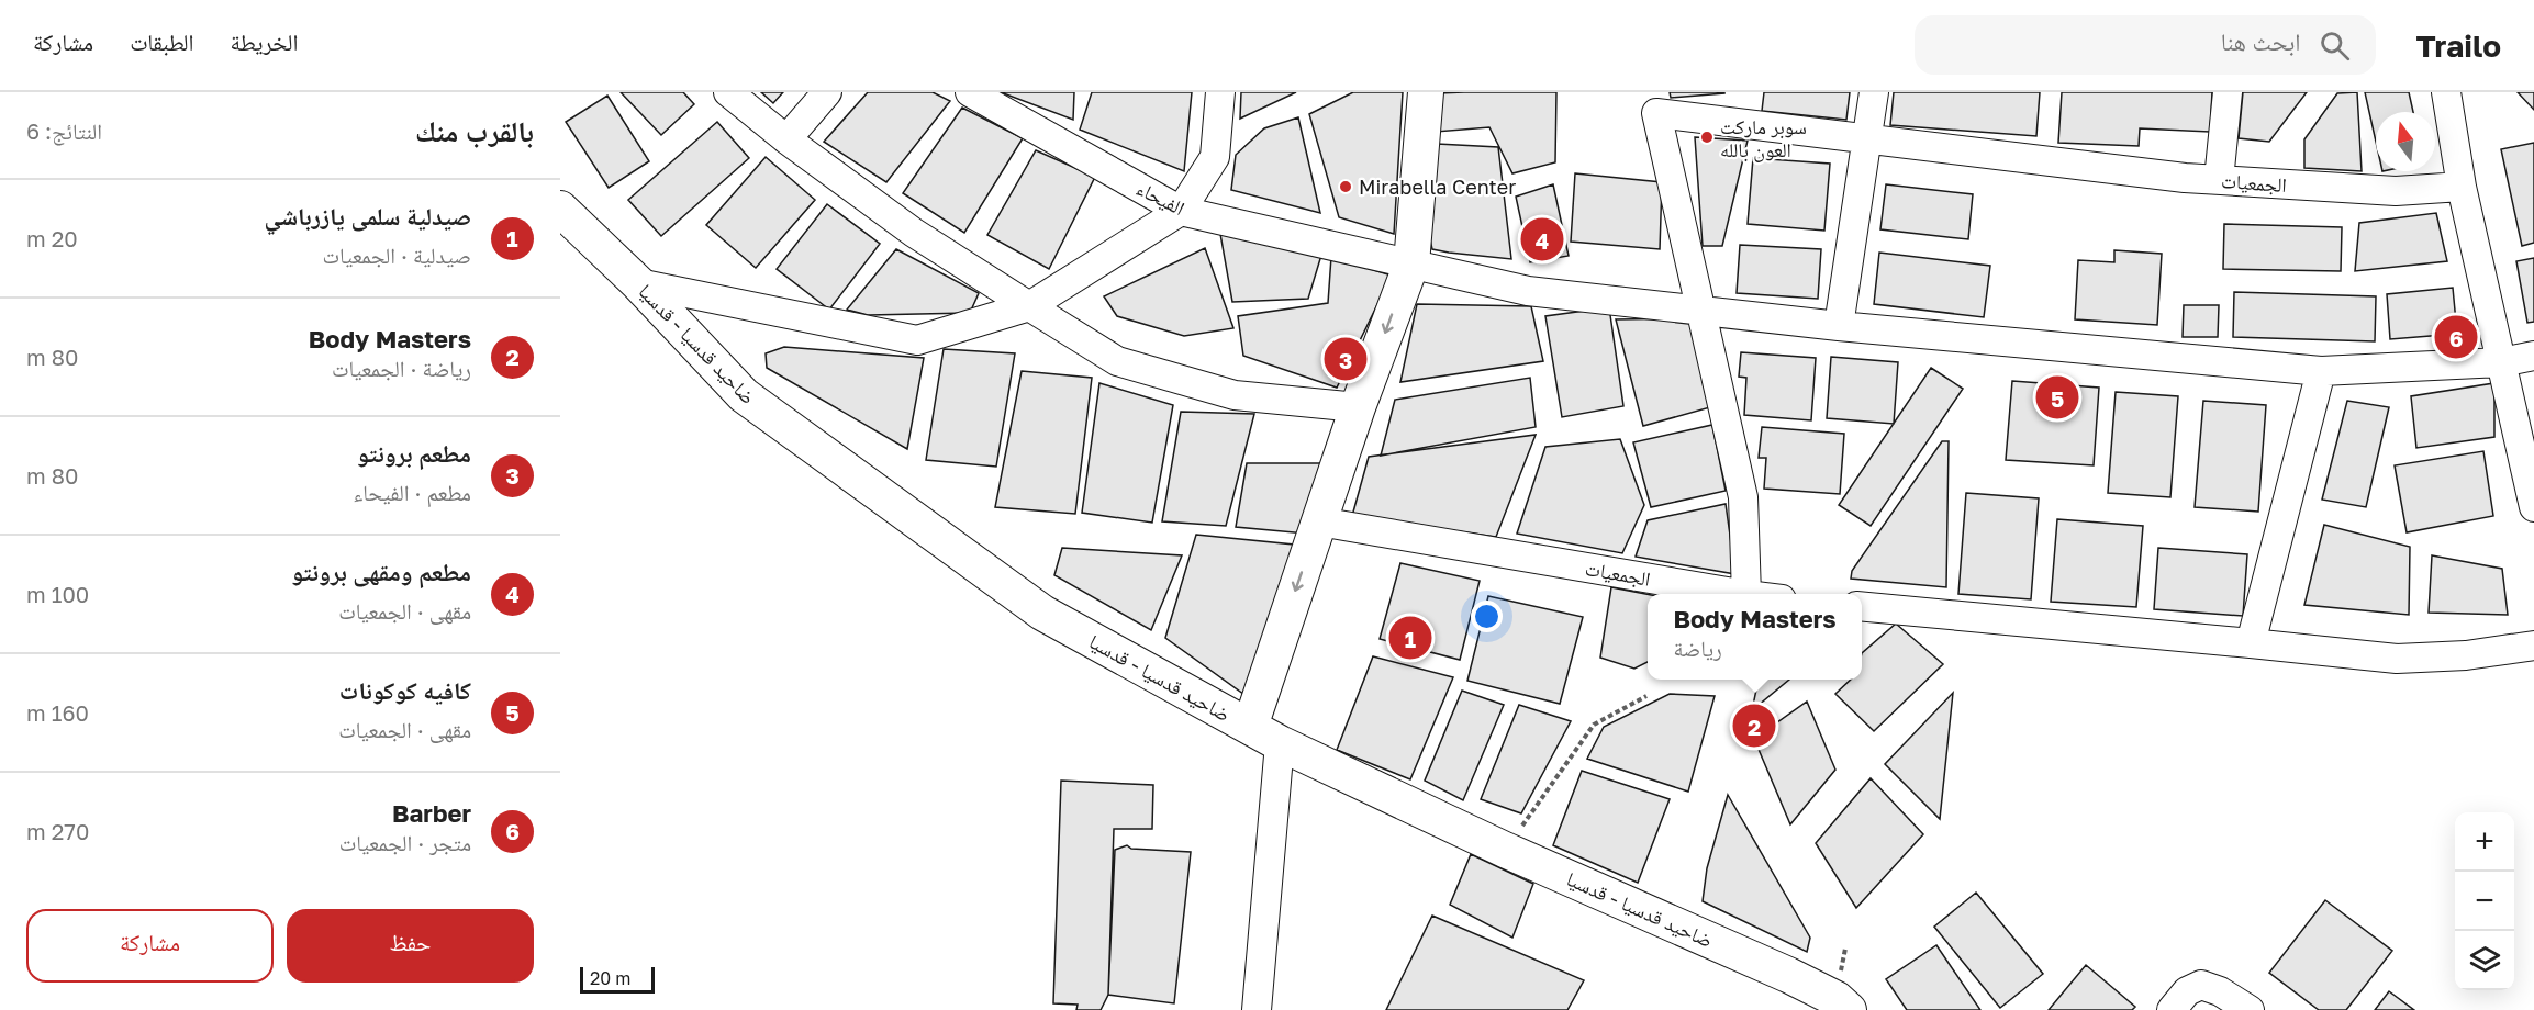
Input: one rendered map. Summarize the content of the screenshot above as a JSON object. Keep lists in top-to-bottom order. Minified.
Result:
{"streets":{"main road":["ضاحيد قدسيا - قدسيا"],"street":["الجمعيات","الفيحاء"]},"places":["سوبر ماركت العون بالله","Mirabella Center"],"scale_bar":"20 m","north":"top","page":{"header":"Trailo","search":"ابحث هنا","nav":["الخريطة","الطبقات","مشاركة"],"heading":["بالقرب منك","النتائج: 6"],"list":[{"mark":"1","name":"صيدلية سلمى يازرباشي","note":"صيدلية · الجمعيات","value":"20 m"},{"mark":"2","name":"Body Masters","note":"رياضة · الجمعيات","value":"80 m"},{"mark":"3","name":"مطعم برونتو","note":"مطعم · الفيحاء","value":"80 m"},{"mark":"4","name":"مطعم ومقهى برونتو","note":"مقهى · الجمعيات","value":"100 m"},{"mark":"5","name":"كافيه كوكونات","note":"مقهى · الجمعيات","value":"160 m"},{"mark":"6","name":"Barber","note":"متجر · الجمعيات","value":"270 m"}],"pins":["4","6","3","5","1","2"],"popup":["Body Masters","رياضة"],"map_buttons":["+","−"],"buttons":["حفظ","مشاركة"],"scale":"20 m"}}
